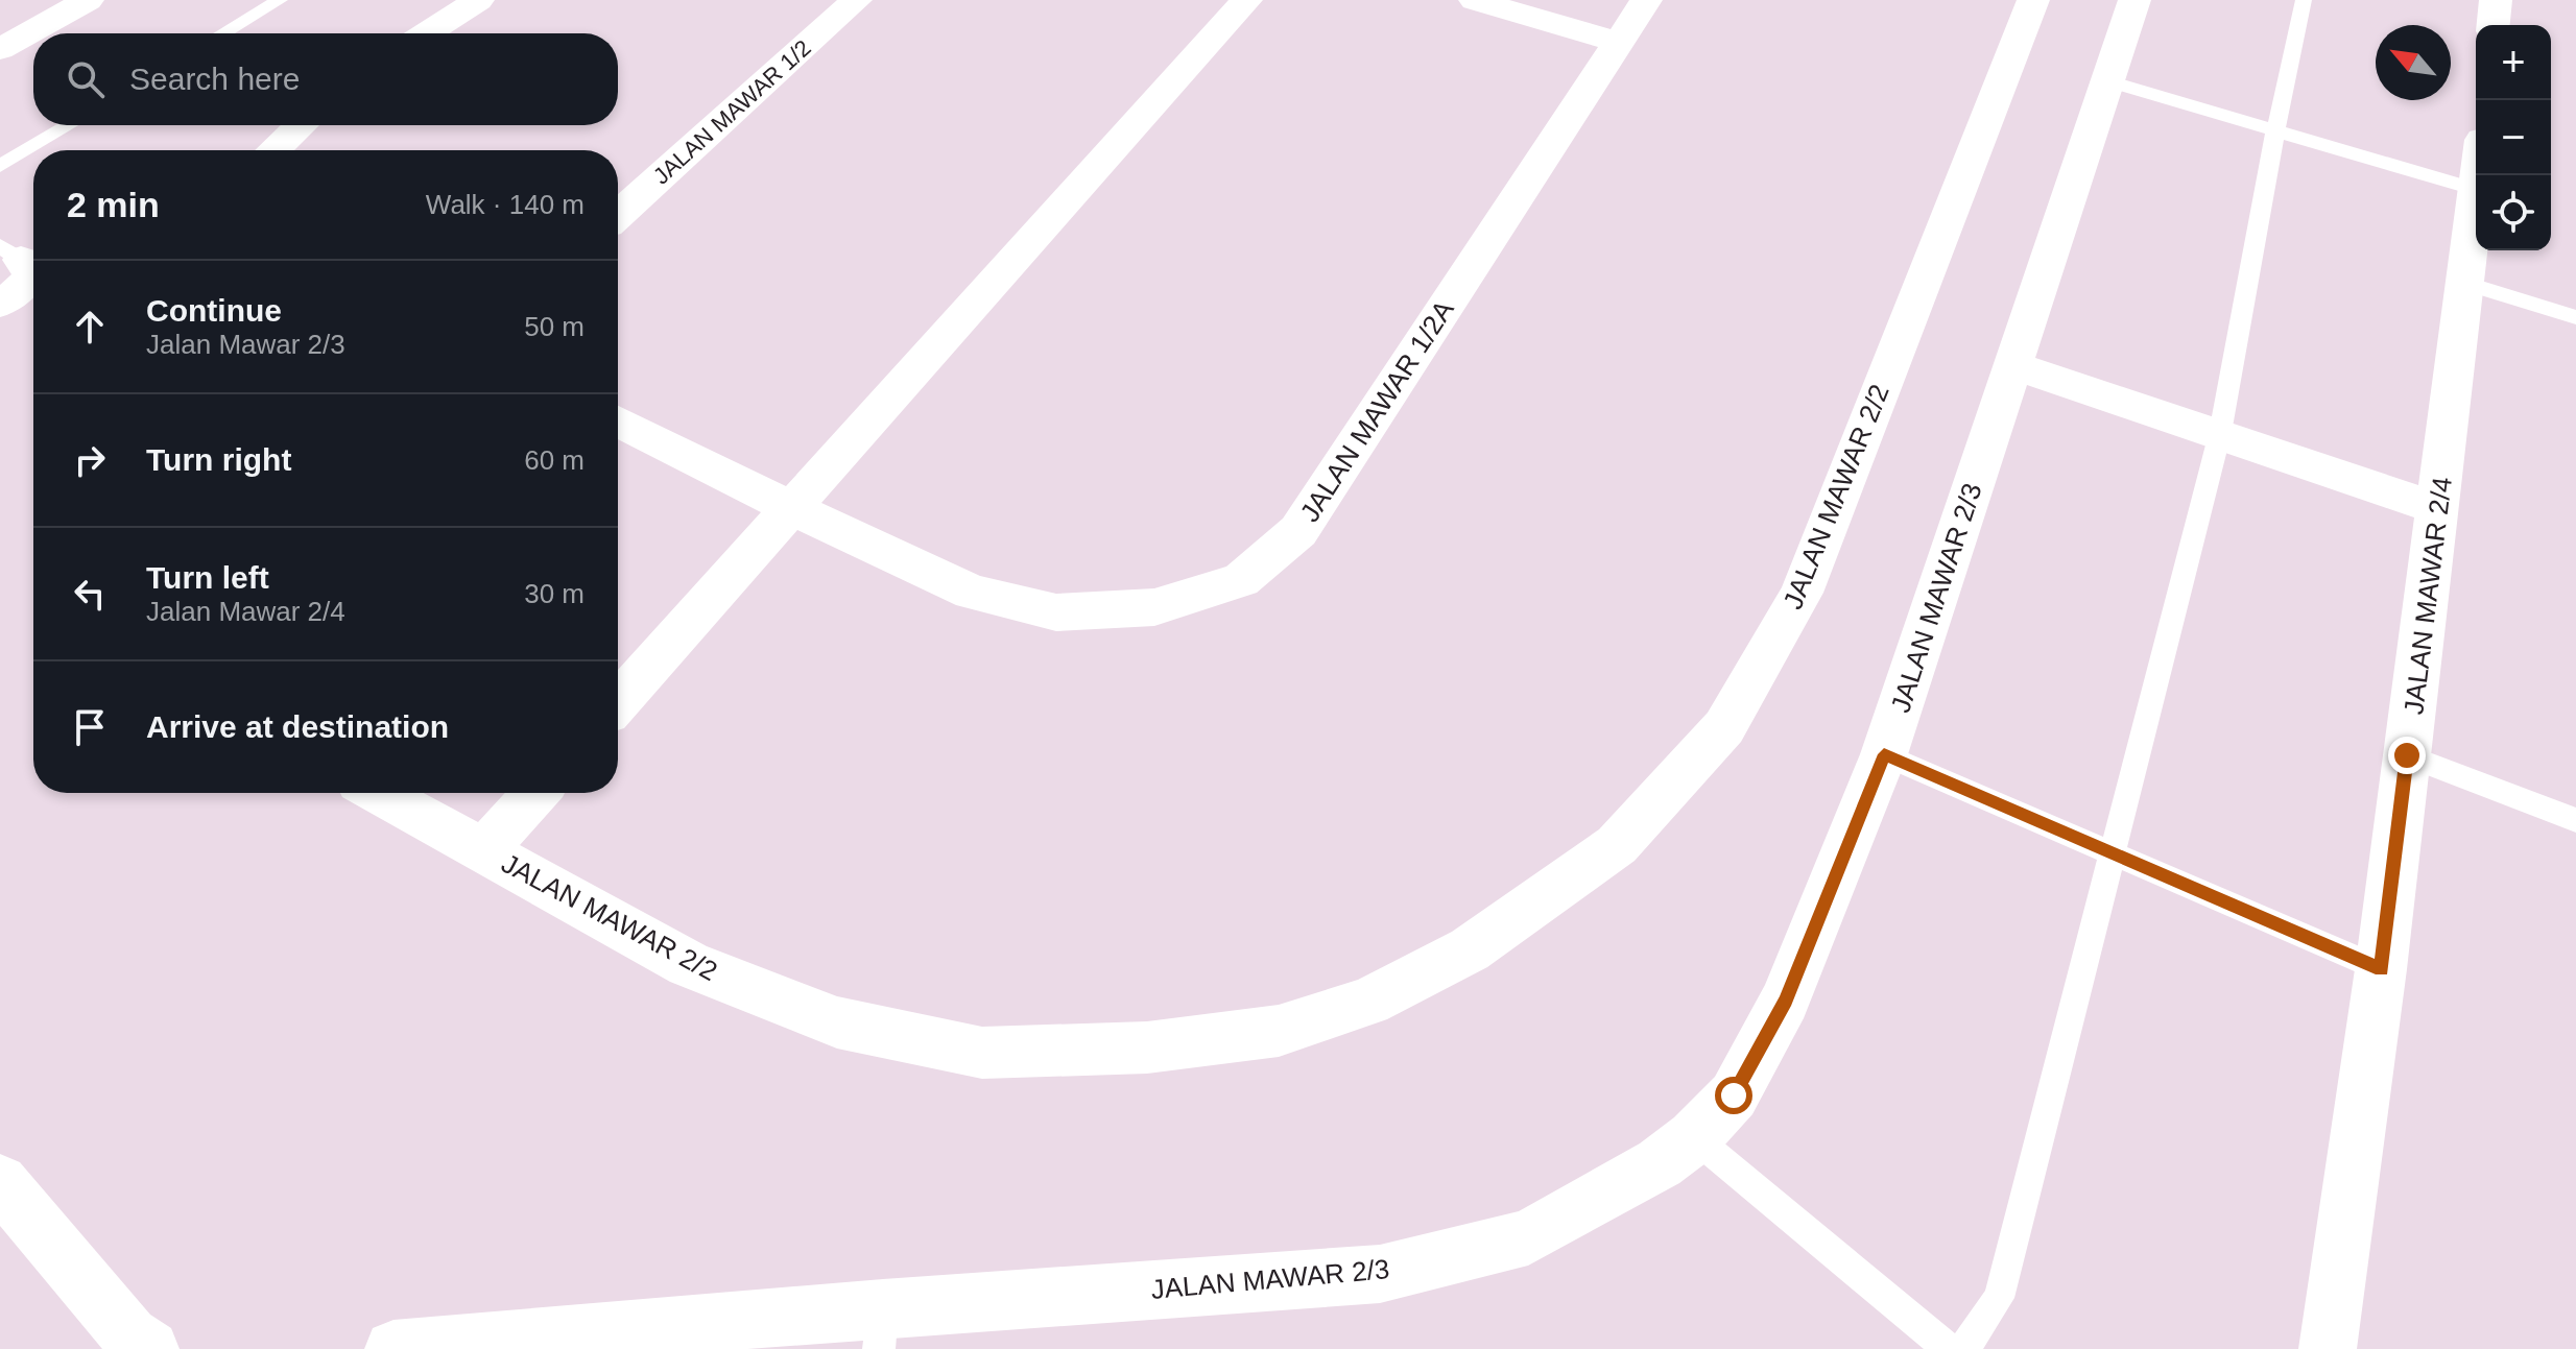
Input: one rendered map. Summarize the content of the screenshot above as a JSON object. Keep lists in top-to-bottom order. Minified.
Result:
{"streets":{"street":["JALAN MAWAR 1/2","JALAN MAWAR 1/2A","JALAN MAWAR 2/2","JALAN MAWAR 2/4","JALAN MAWAR 2/3"]},"north":"top left","page":{"map_buttons":["+","−"],"search":"Search here","heading":["2 min","Walk · 140 m"],"list":[["Continue","Jalan Mawar 2/3","50 m"],["Turn right","60 m"],["Turn left","Jalan Mawar 2/4","30 m"],"Arrive at destination"]}}
